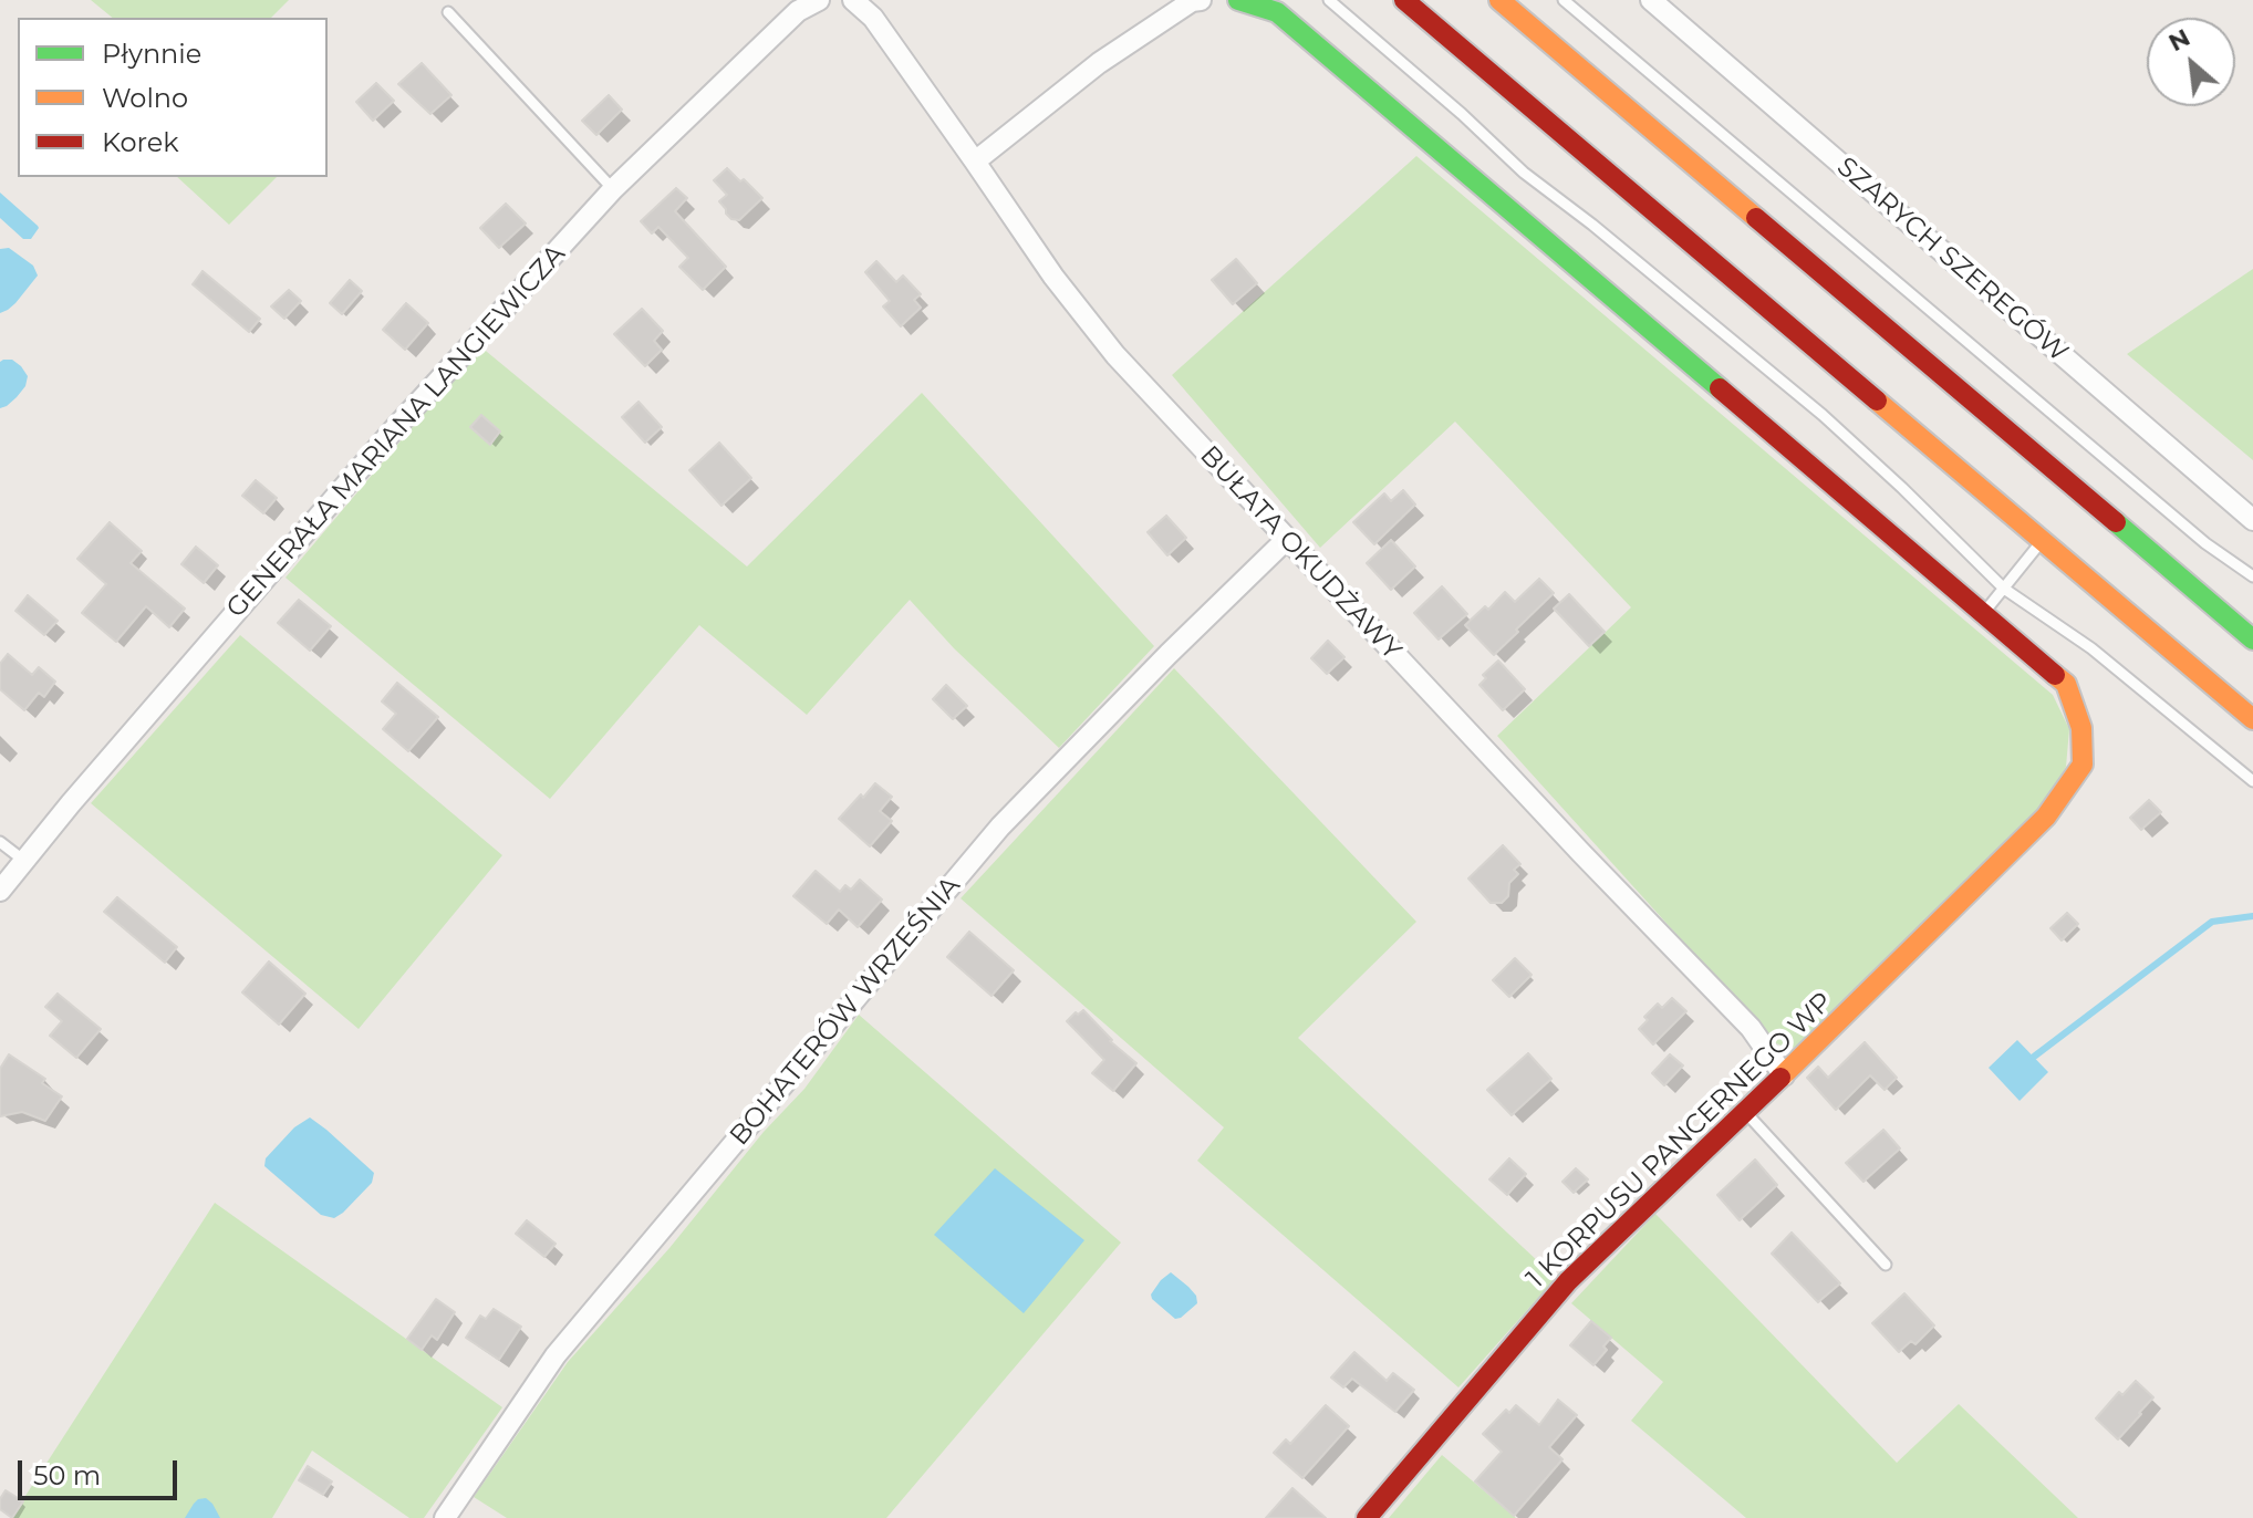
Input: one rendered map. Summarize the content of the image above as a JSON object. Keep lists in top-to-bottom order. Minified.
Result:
{"streets":{"main road":["1 KORPUSU PANCERNEGO WP"],"street":["SZARYCH SZEREGÓW","GENERAŁA MARIANA LANGIEWICZA","BUŁATA OKUDŻAWY","BOHATERÓW WRZEŚNIA"]},"crossings":[["BUŁATA OKUDŻAWY","BOHATERÓW WRZEŚNIA"],["BUŁATA OKUDŻAWY","1 KORPUSU PANCERNEGO WP"]],"legend":["Płynnie","Wolno","Korek"],"scale_bar":"50 m","north":"top left"}
